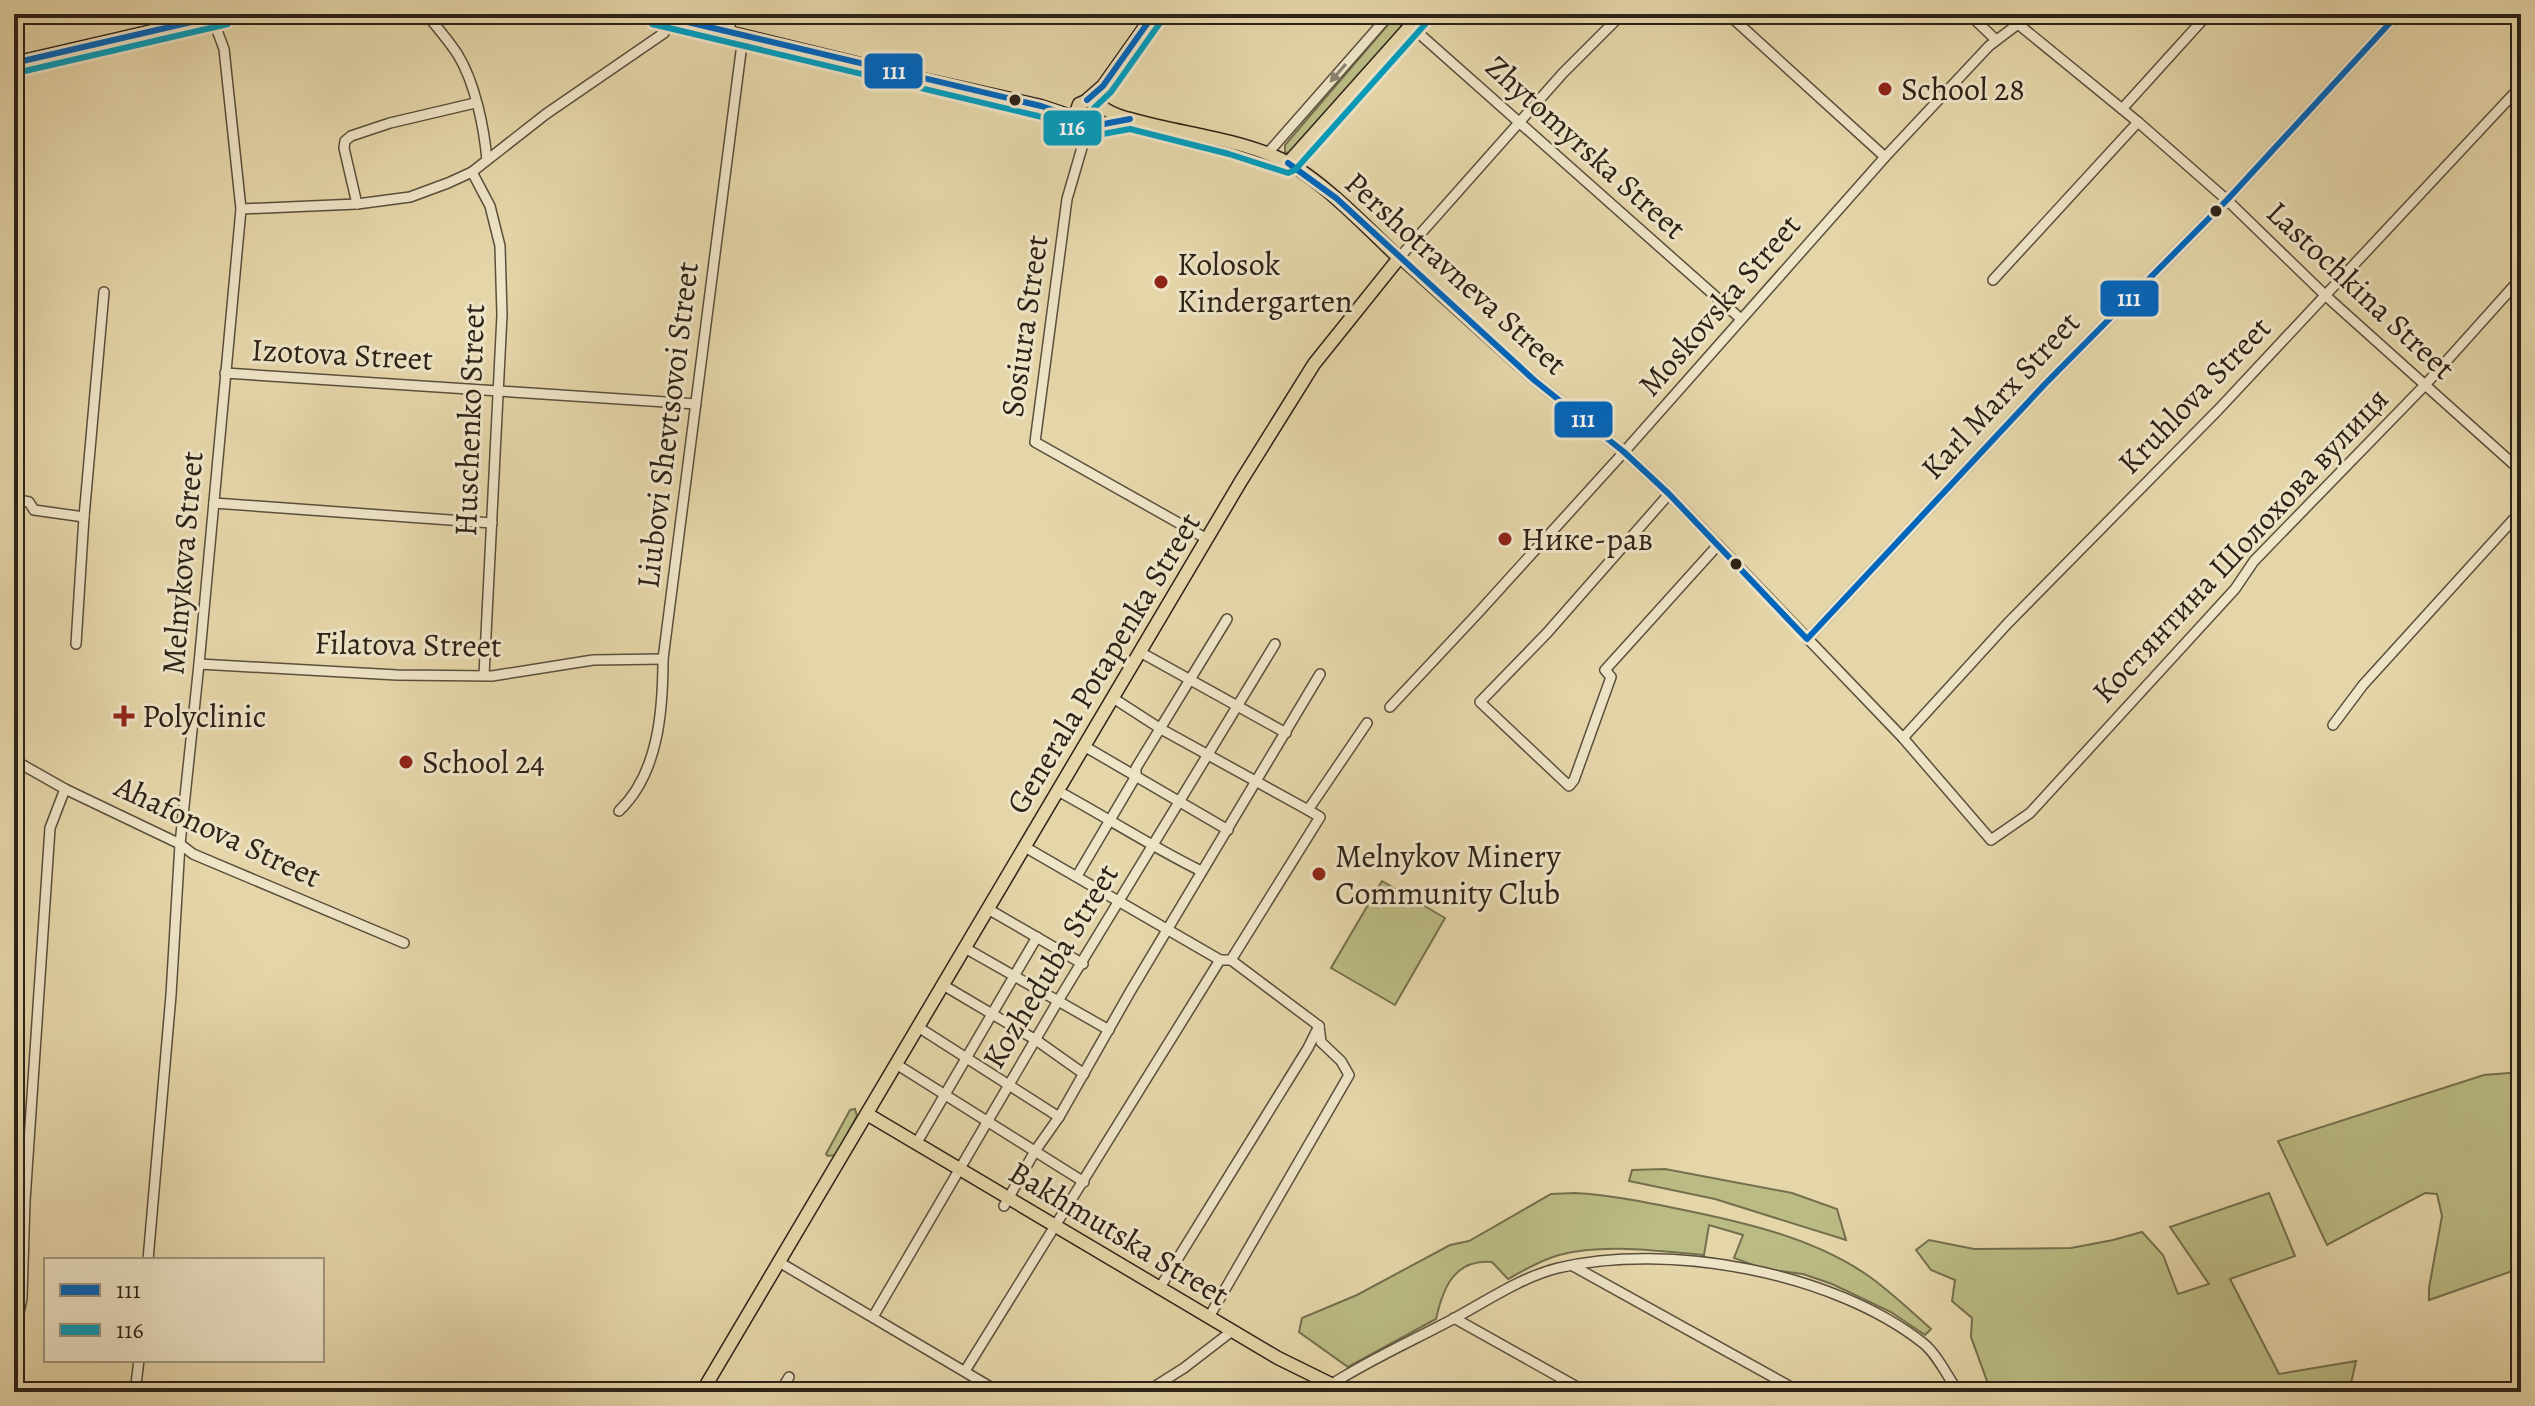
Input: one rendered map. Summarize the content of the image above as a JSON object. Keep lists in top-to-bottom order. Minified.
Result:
{"streets":{"main road":["Pershotravneva Street","Generala Potapenka Street","Bakhmutska Street"],"street":["Zhytomyrska Street","Lastochkina Street","Moskovska Street","Sosiura Street","Izotova Street","Karl Marx Street","Kruhlova Street","Huschenko Street","Liubovi Shevtsovoi Street","Костянтина Шолохова вулиця","Melnykova Street","Filatova Street","Ahafonova Street","Kozheduba Street"]},"crossings":[["Zhytomyrska Street","Moskovska Street"],["Zhytomyrska Street","Generala Potapenka Street"],["Pershotravneva Street","Moskovska Street"],["Pershotravneva Street","Sosiura Street"],["Pershotravneva Street","Karl Marx Street"],["Pershotravneva Street","Kruhlova Street"],["Pershotravneva Street","Костянтина Шолохова вулиця"],["Pershotravneva Street","Generala Potapenka Street"],["Lastochkina Street","Moskovska Street"],["Lastochkina Street","Karl Marx Street"],["Lastochkina Street","Kruhlova Street"],["Lastochkina Street","Костянтина Шолохова вулиця"],["Sosiura Street","Generala Potapenka Street"],["Izotova Street","Huschenko Street"],["Izotova Street","Liubovi Shevtsovoi Street"],["Izotova Street","Melnykova Street"],["Huschenko Street","Filatova Street"],["Liubovi Shevtsovoi Street","Filatova Street"],["Melnykova Street","Filatova Street"],["Melnykova Street","Ahafonova Street"],["Generala Potapenka Street","Bakhmutska Street"],["Kozheduba Street","Bakhmutska Street"]],"places":{"other":["School 28","Kolosok Kindergarten","Нике-рав","School 24","Melnykov Minery Community Club"],"health":["Polyclinic"]},"lines":["transit line 111","transit line 116"],"legend":["111","116"]}
